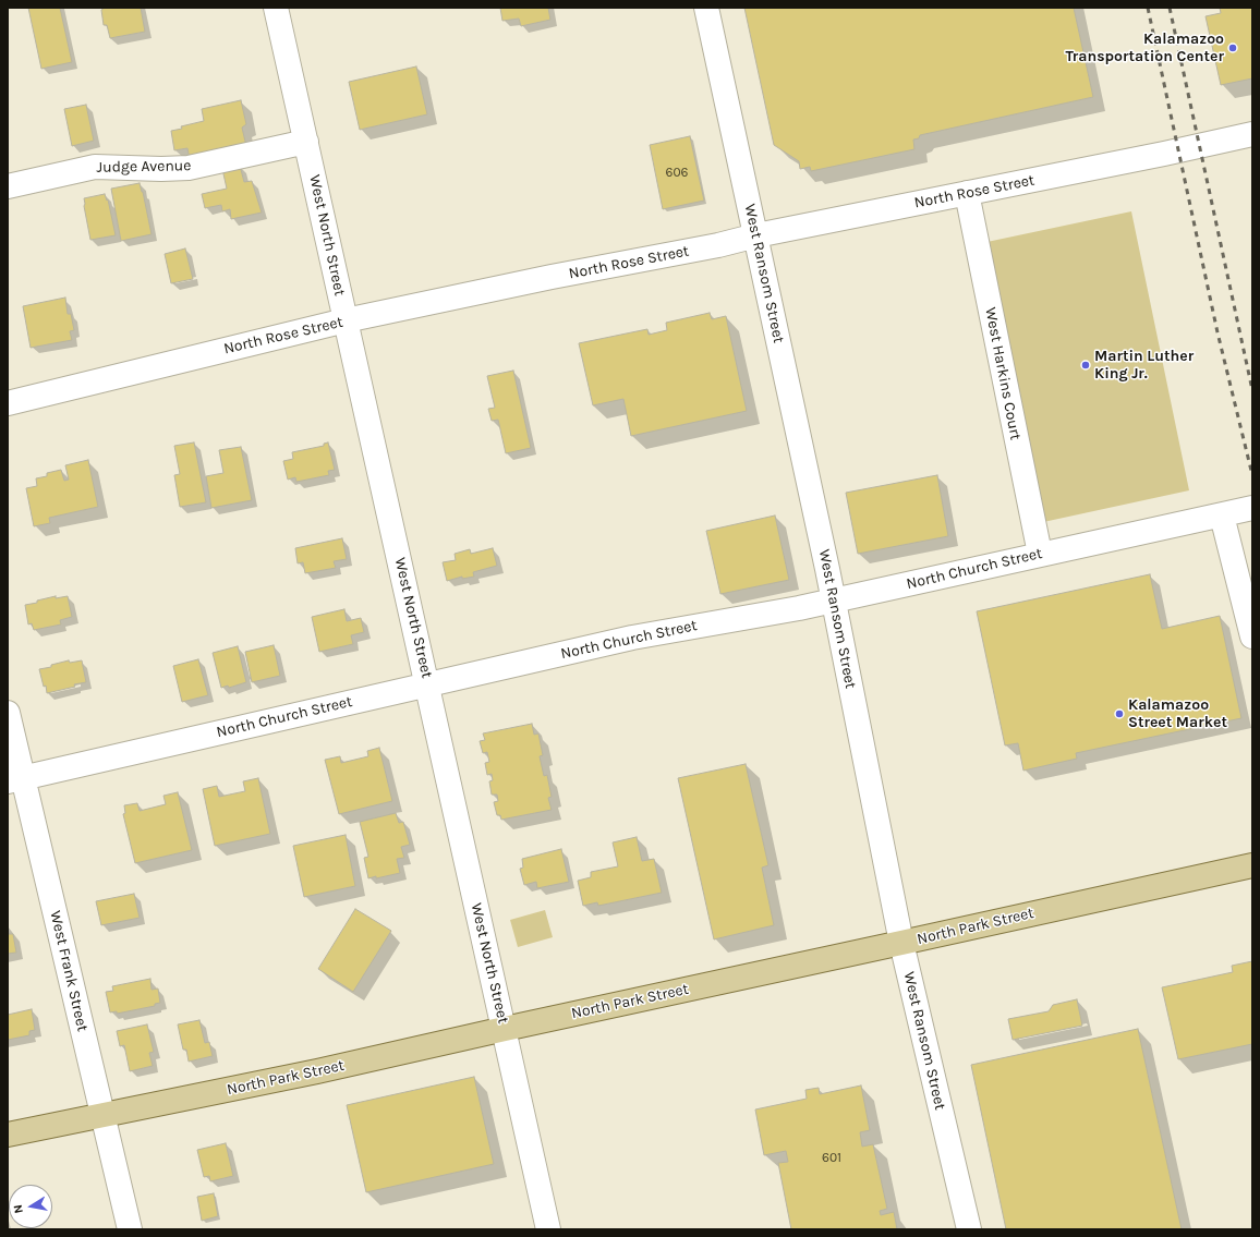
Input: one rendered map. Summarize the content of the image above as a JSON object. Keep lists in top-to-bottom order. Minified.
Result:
{"streets":{"main road":["North Park Street"],"street":["Judge Avenue","North Rose Street","West North Street","West Ransom Street","West Harkins Court","North Church Street","West Frank Street"]},"crossings":[["Judge Avenue","West North Street"],["North Rose Street","West North Street"],["North Rose Street","West Ransom Street"],["North Rose Street","West Harkins Court"],["West North Street","North Church Street"],["West North Street","North Park Street"],["West Ransom Street","North Church Street"],["West Ransom Street","North Park Street"],["West Harkins Court","North Church Street"],["North Church Street","West Frank Street"],["North Park Street","West Frank Street"]],"places":["Kalamazoo Transportation Center","Martin Luther King Jr.","Kalamazoo Street Market"],"house_numbers":["606","601"],"north":"left"}
